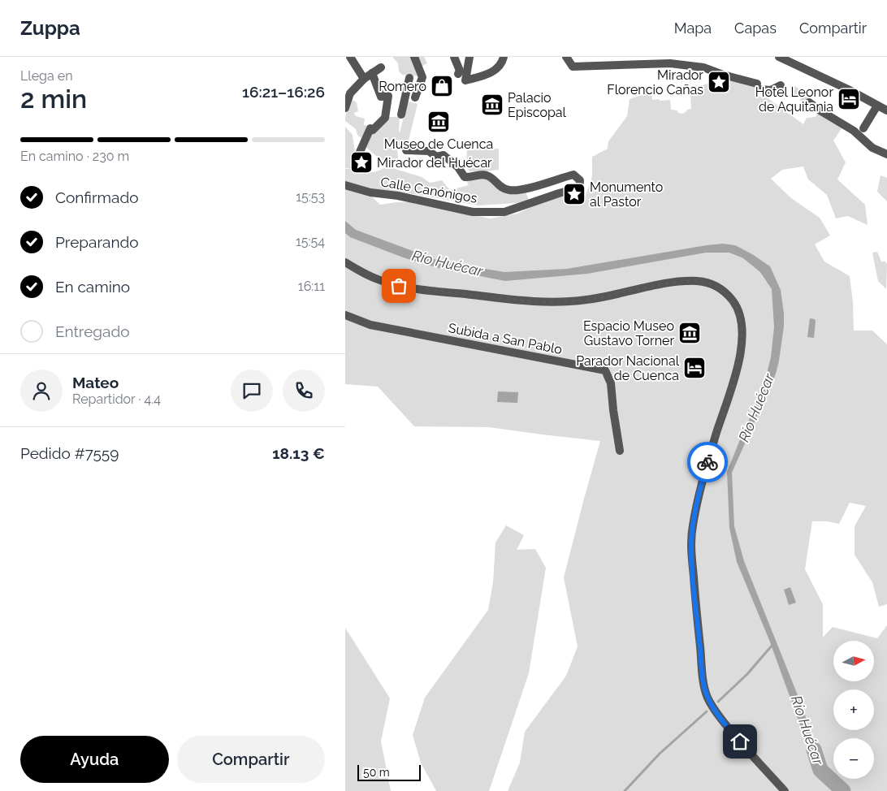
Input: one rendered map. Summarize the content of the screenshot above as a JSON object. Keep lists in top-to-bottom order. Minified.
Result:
{"streets":{"street":["Calle Canónigos","Subida a San Pablo"]},"water":["Río Huécar"],"places":{"place":["Mirador Florencio Cañas","Mirador del Huécar","Monumento al Pastor"],"shop":["Romero"],"hotel":["Hotel Leonor de Aquitania","Parador Nacional de Cuenca"],"museum":["Palacio Episcopal","Museo de Cuenca","Espacio Museo Gustavo Torner"]},"scale_bar":"50 m","north":"right","page":{"header":"Zuppa","nav":["Mapa","Capas","Compartir"],"heading":["2 min","Llega en","16:21–16:26"],"panel":["Mateo","Repartidor · 4.4","Pedido #7559","18.13 €"],"bar":"En camino · 230 m","list":[["Confirmado","15:53"],["Preparando","15:54"],["En camino","16:11"],"Entregado"],"map_buttons":["+","−"],"buttons":["Ayuda","Compartir"],"scale":"50 m"}}
